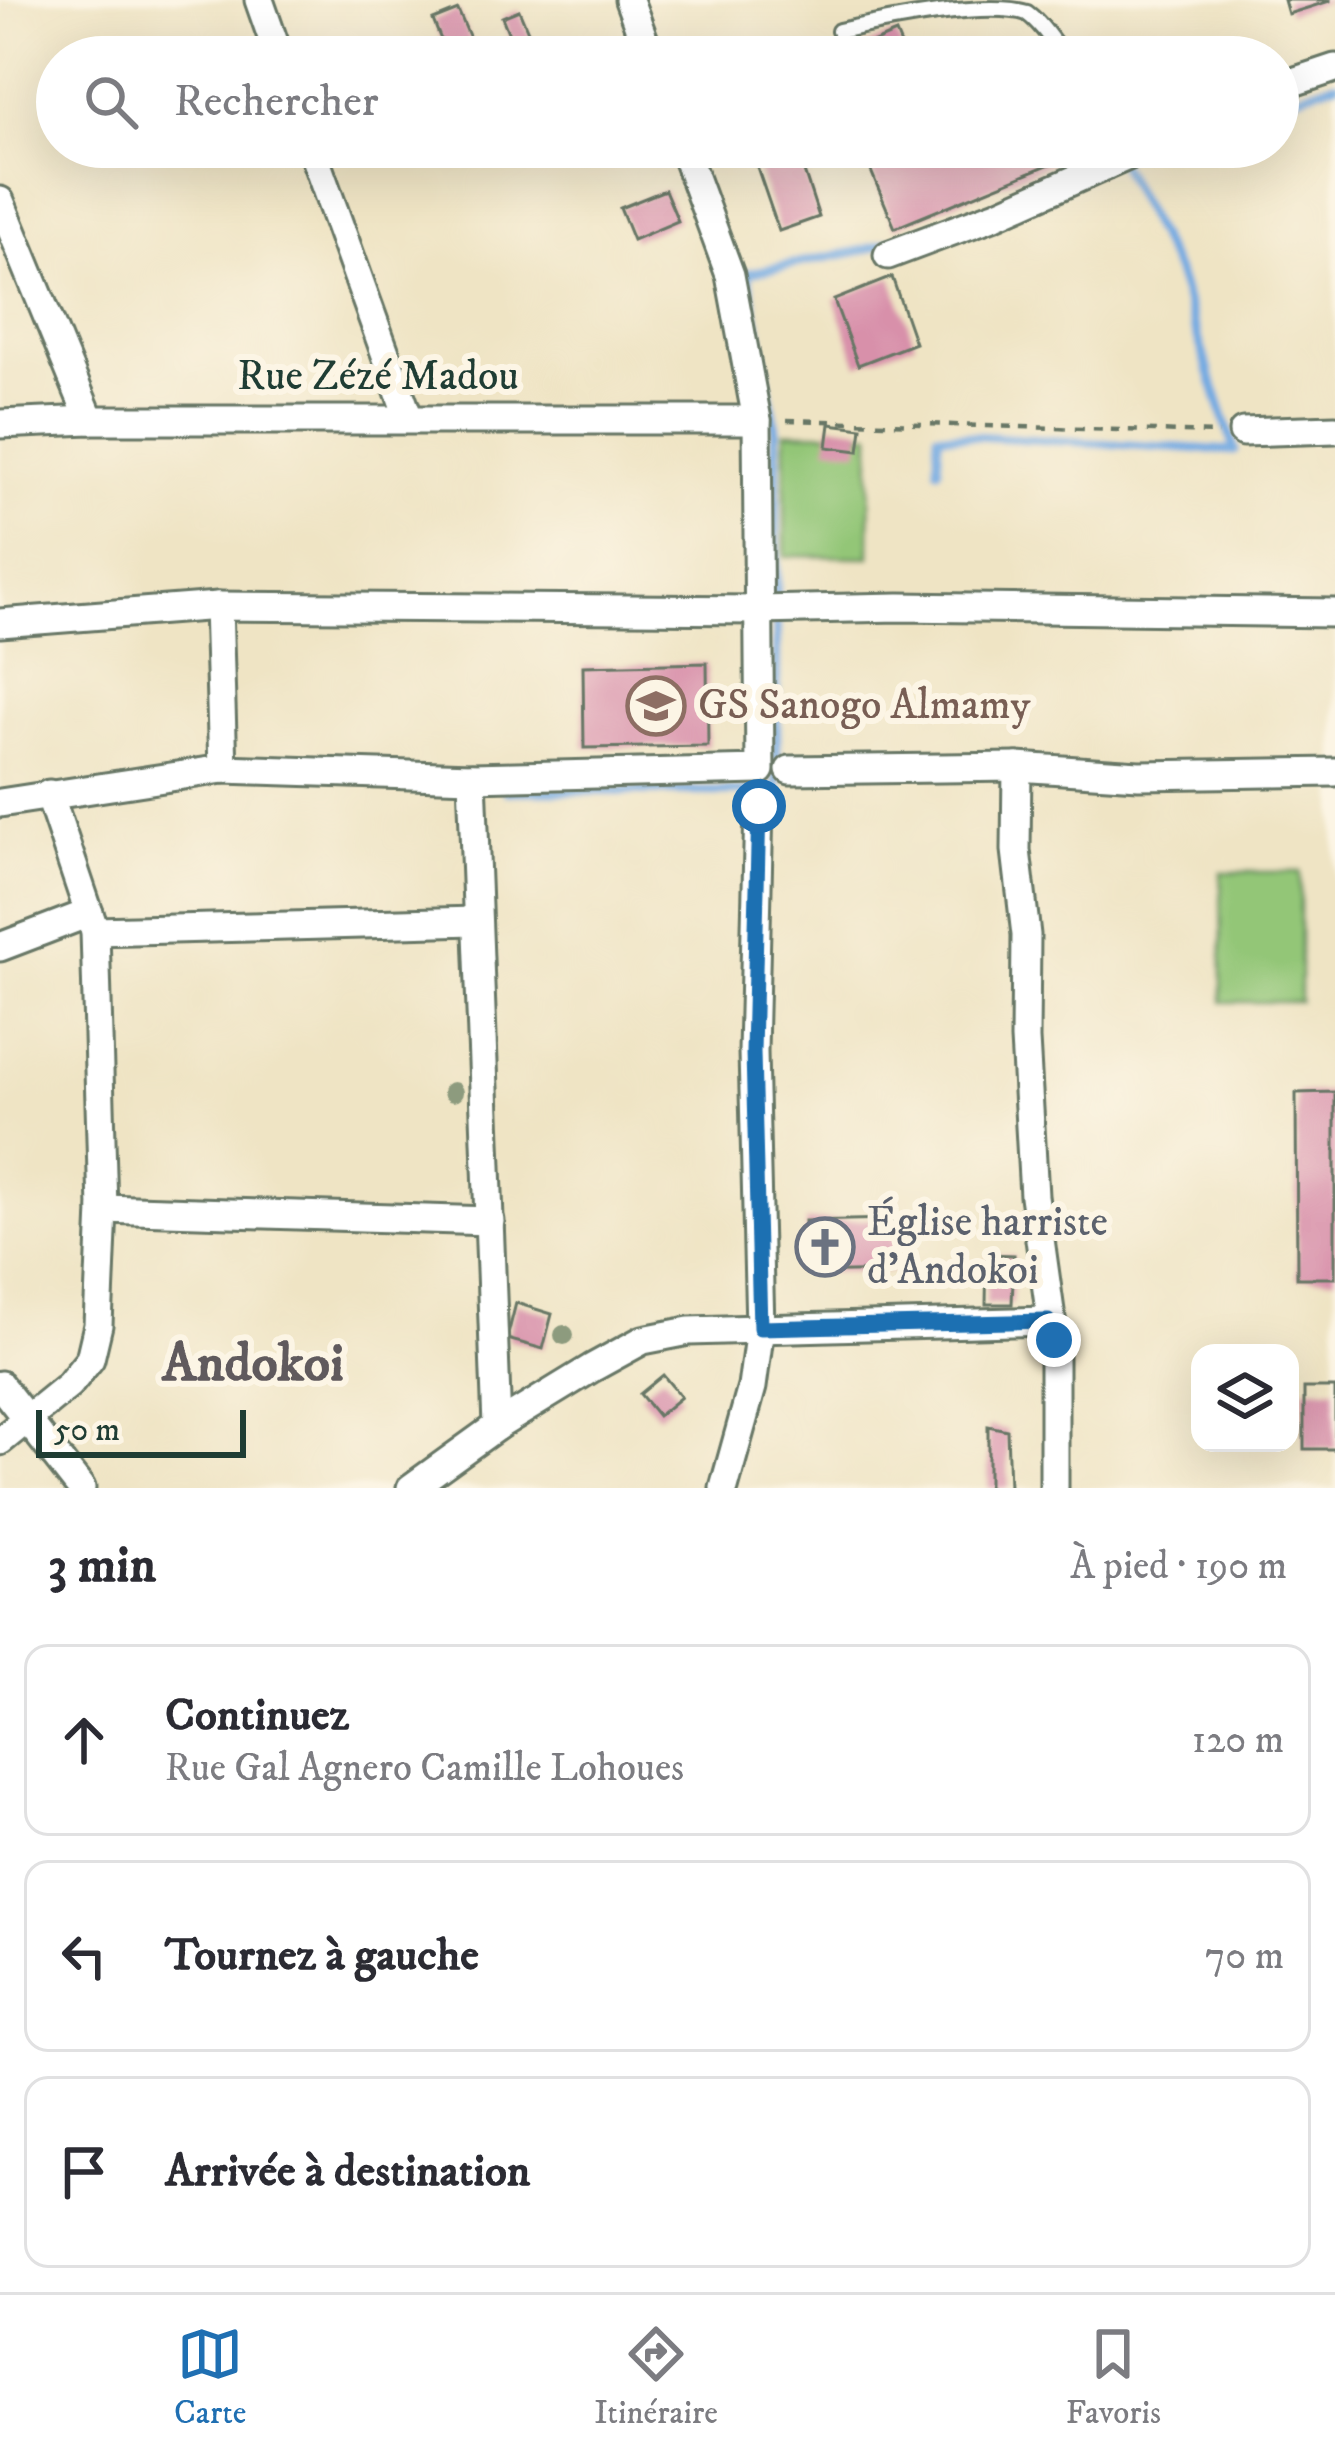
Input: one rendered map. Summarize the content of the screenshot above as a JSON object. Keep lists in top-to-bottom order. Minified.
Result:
{"streets":{"street":["Rue Zézé Madou"]},"districts":["Andokoi"],"places":{"school or university":["GS Sanogo Almamy"],"church":["Église harriste d'Andokoi"]},"scale_bar":"50 m","page":{"search":"Rechercher","scale":"50 m","heading":["3 min","À pied · 190 m"],"list":[["Continuez","Rue Gal Agnero Camille Lohoues","120 m"],["Tournez à gauche","70 m"],"Arrivée à destination"],"nav":["Carte","Itinéraire","Favoris"]}}
